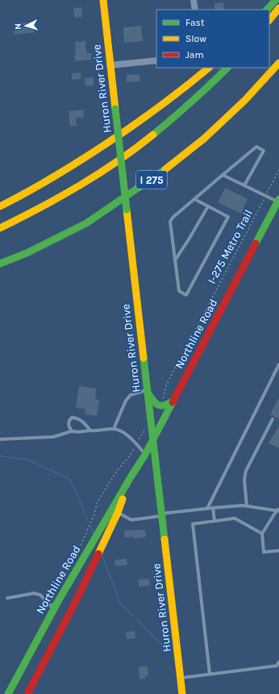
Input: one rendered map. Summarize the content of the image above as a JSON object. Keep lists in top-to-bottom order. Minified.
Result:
{"streets":{"main road":["Huron River Drive","I 275","Northline Road"],"path":["I-275 Metro Trail"]},"crossings":[["Huron River Drive","Northline Road"]],"legend":["Fast","Slow","Jam"],"north":"left"}
